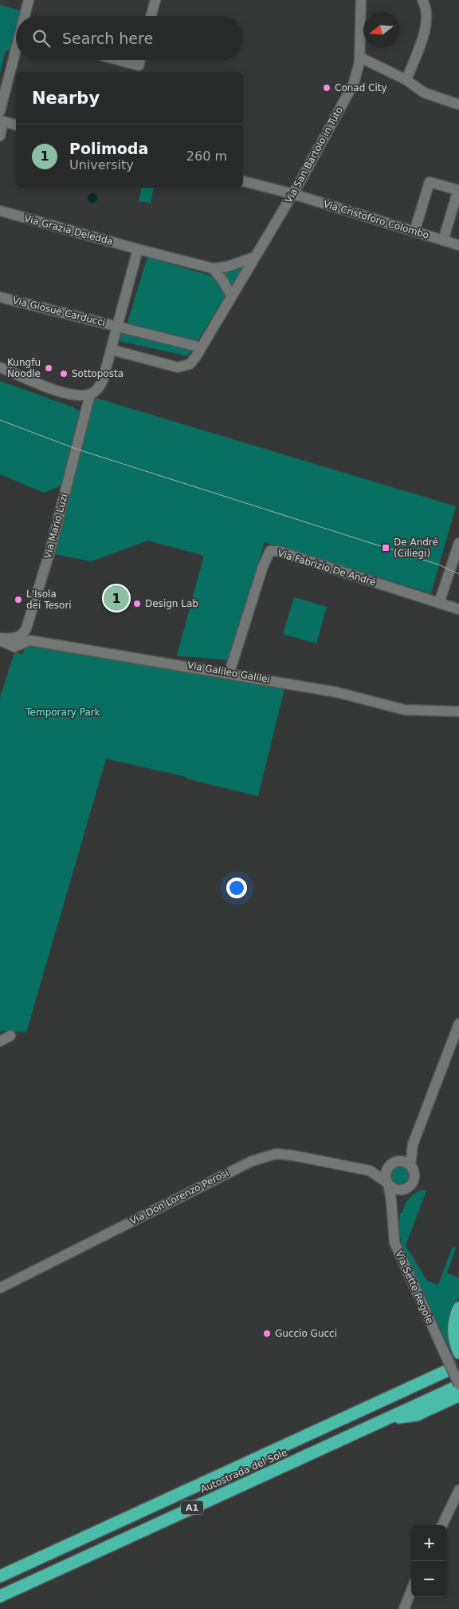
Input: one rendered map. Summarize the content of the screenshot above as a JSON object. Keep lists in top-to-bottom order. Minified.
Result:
{"streets":{"highway":["Autostrada del Sole","A1"],"street":["Via San Bartolo in Tuto","Via Cristoforo Colombo","Via Grazia Deledda","Via Giosuè Carducci","Via Mario Luzi","Via Fabrizio De André","Via Galileo Galilei","Via Don Lorenzo Perosi","Via Sette Regole"]},"crossings":[["Via San Bartolo in Tuto","Via Cristoforo Colombo"],["Via San Bartolo in Tuto","Via Giosuè Carducci"],["Via Mario Luzi","Via Galileo Galilei"],["Via Fabrizio De André","Via Galileo Galilei"],["Via Don Lorenzo Perosi","Via Sette Regole"],["Via Sette Regole","Autostrada del Sole"]],"parks":["Temporary Park"],"places":{"other":["Conad City","Kungfu Noodle","Sottoposta","L'Isola dei Tesori","Design Lab","Guccio Gucci"],"transit":["De André (Ciliegi)"]},"north":"left","page":{"search":"Search here","heading":"Nearby","list":[{"mark":"1","name":"Polimoda","note":"University","value":"260 m"}],"pins":"1","map_buttons":["+","−"]}}
